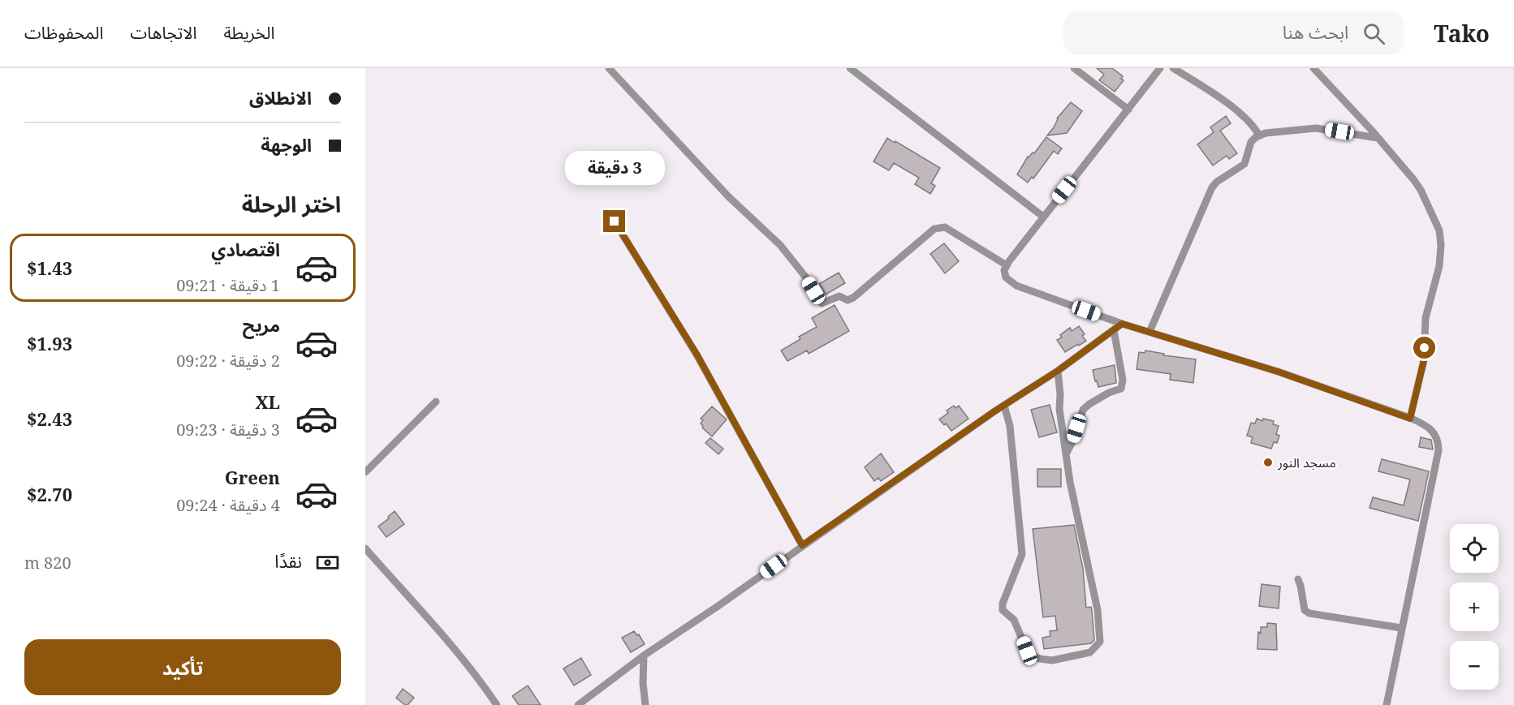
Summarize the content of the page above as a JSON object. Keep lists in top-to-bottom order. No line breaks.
{"places":["مسجد النور"],"page":{"header":"Tako","search":"ابحث هنا","nav":["الخريطة","الاتجاهات","المحفوظات"],"banner":["الانطلاق","الوجهة"],"bubble":"3 دقيقة","heading":"اختر الرحلة","list":[{"name":"اقتصادي","note":"1 دقيقة · 09:21","value":"$1.43"},{"name":"مريح","note":"2 دقيقة · 09:22","value":"$1.93"},{"name":"XL","note":"3 دقيقة · 09:23","value":"$2.43"},{"name":"Green","note":"4 دقيقة · 09:24","value":"$2.70"}],"map_buttons":["+","−"],"pay":["نقدًا","820 m"],"buttons":"تأكيد"}}
